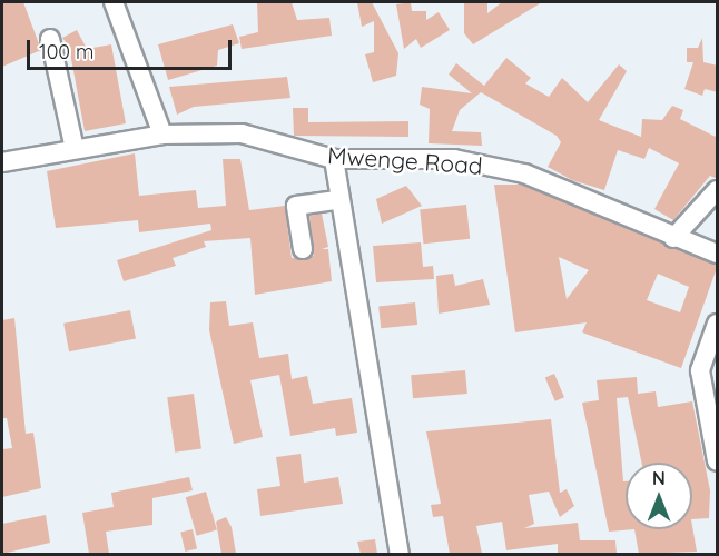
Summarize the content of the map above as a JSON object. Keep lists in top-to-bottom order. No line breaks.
{"streets":{"street":["Mwenge Road"]},"scale_bar":"100 m","north":"top"}
